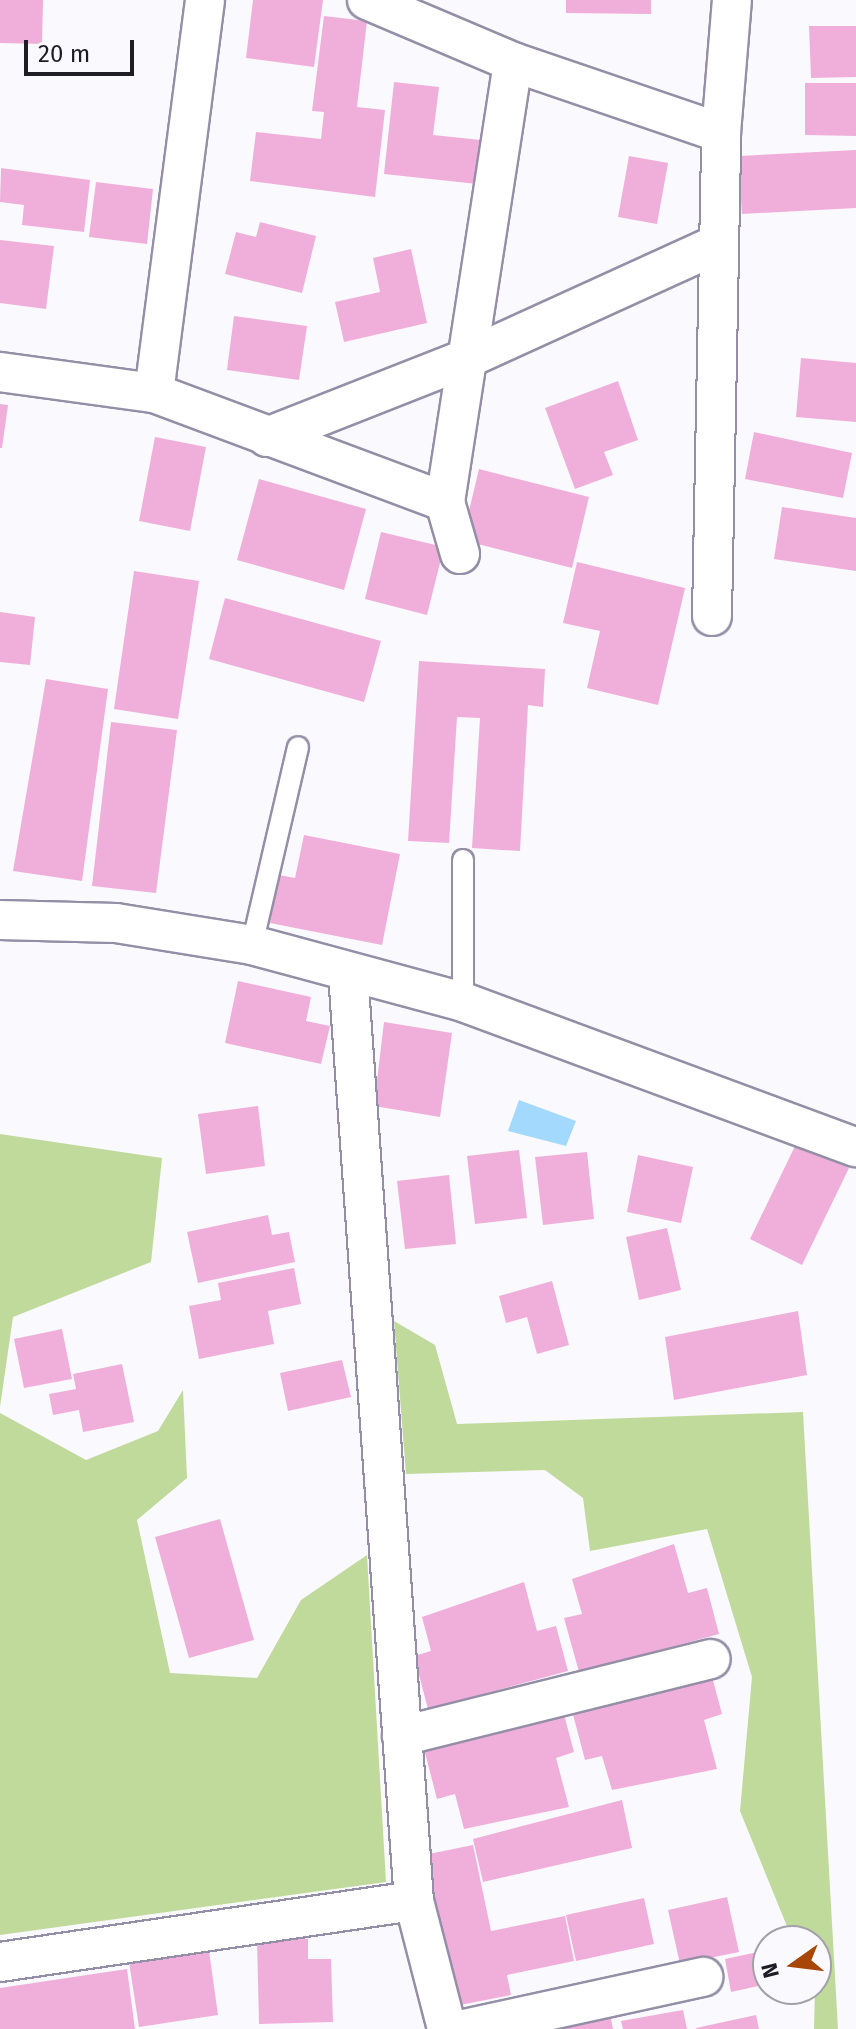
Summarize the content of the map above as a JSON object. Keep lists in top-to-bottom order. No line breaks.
{"scale_bar":"20 m","north":"left"}
